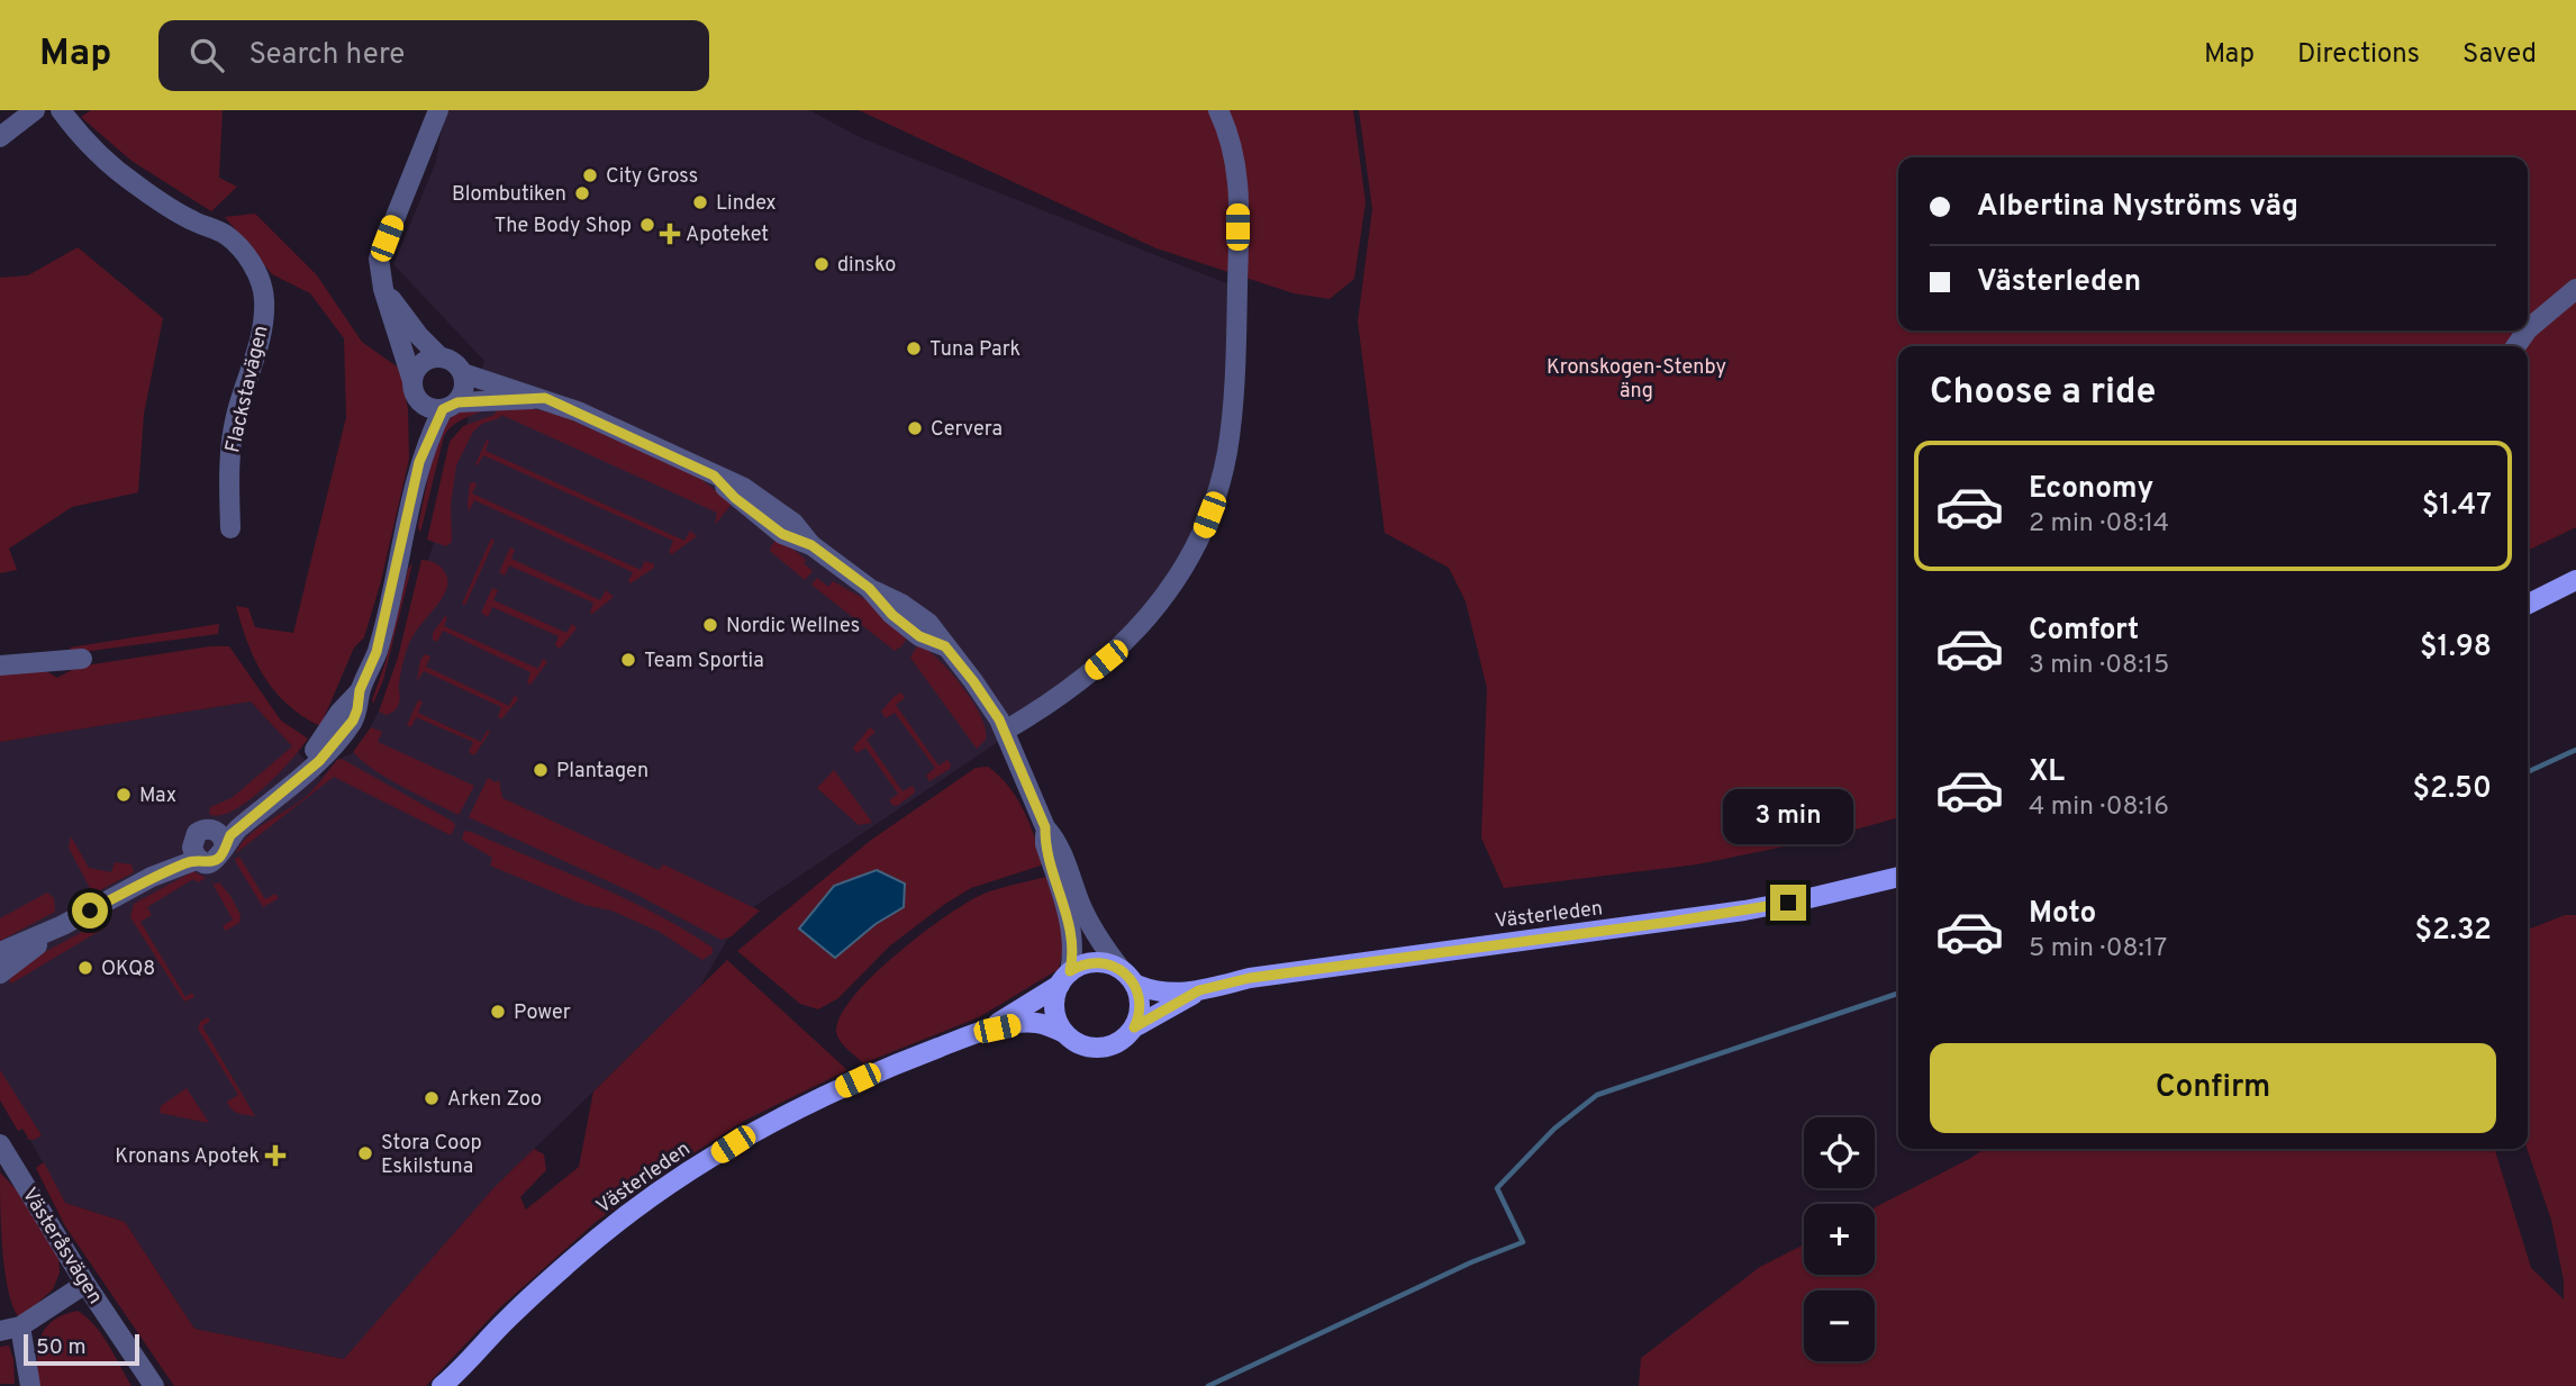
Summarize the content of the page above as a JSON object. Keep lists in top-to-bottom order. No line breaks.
{"streets":{"main road":["Västerleden"],"street":["Flackstavägen","Västeråsvägen"]},"parks":["Kronskogen-Stenby äng"],"places":{"other":["City Gross","Blombutiken","Lindex","The Body Shop","dinsko","Tuna Park","Cervera","Nordic Wellnes","Team Sportia","Plantagen","Max","OKQ8","Power","Arken Zoo","Stora Coop Eskilstuna"],"health":["Apoteket","Kronans Apotek"]},"scale_bar":"50 m","page":{"header":"Map","search":"Search here","nav":["Map","Directions","Saved"],"banner":["Albertina Nyströms väg","Västerleden"],"heading":"Choose a ride","list":[{"name":"Economy","note":"2 min · 08:14","value":"$1.47"},{"name":"Comfort","note":"3 min · 08:15","value":"$1.98"},{"name":"XL","note":"4 min · 08:16","value":"$2.50"},{"name":"Moto","note":"5 min · 08:17","value":"$2.32"}],"bubble":"3 min","buttons":"Confirm","map_buttons":["+","−"],"scale":"50 m"}}
